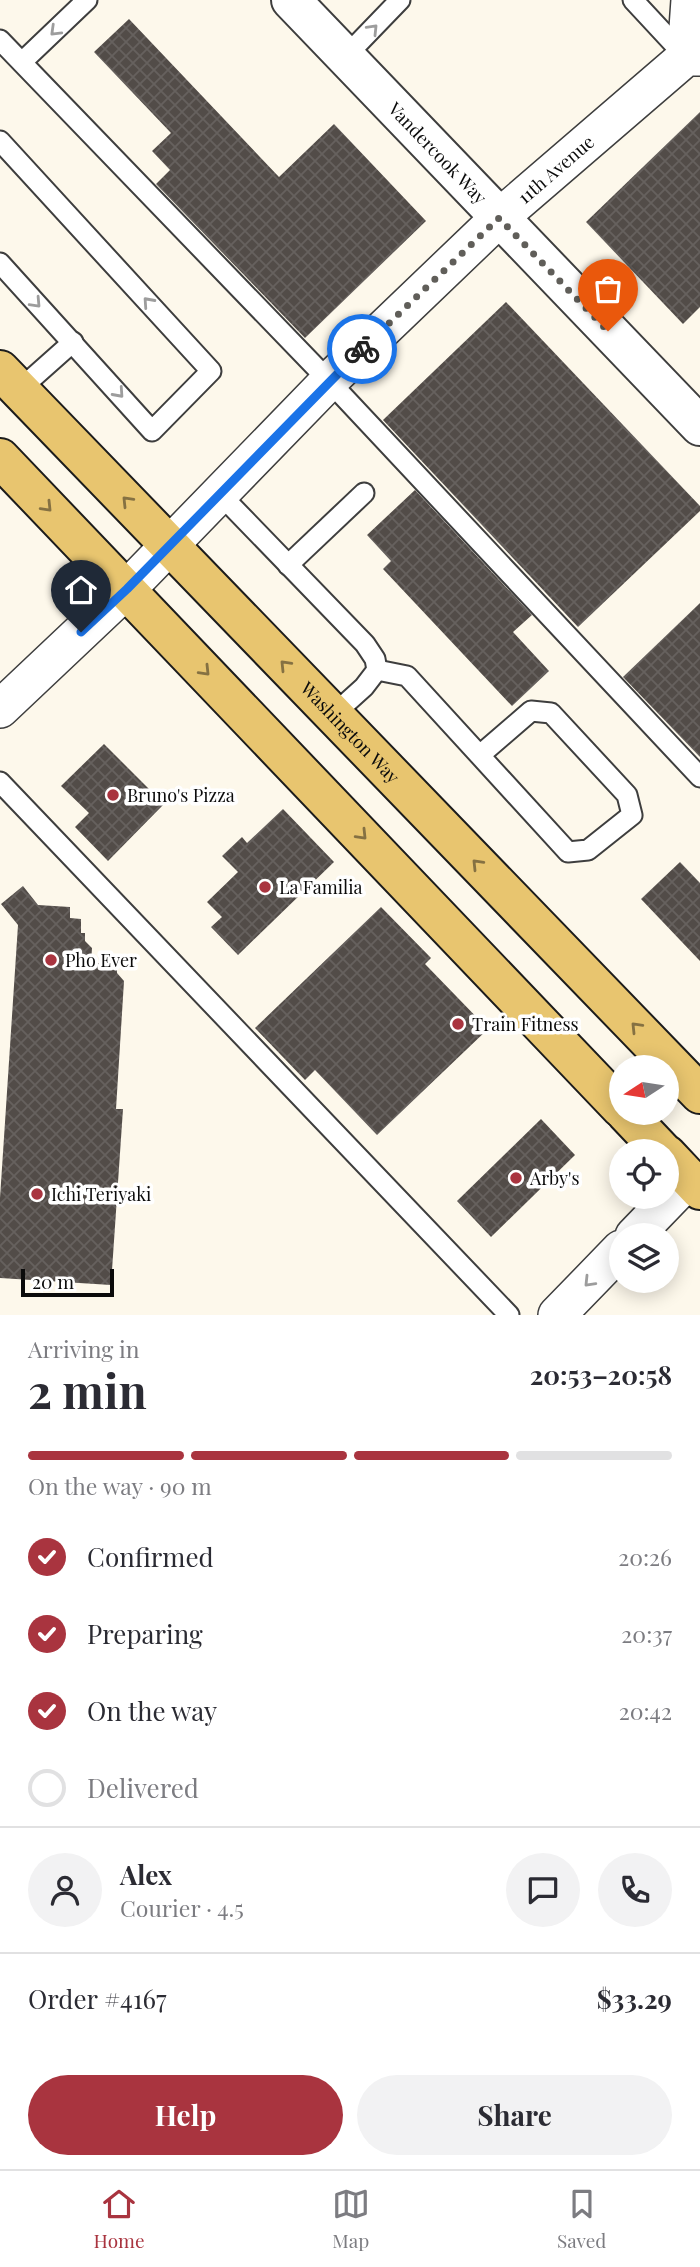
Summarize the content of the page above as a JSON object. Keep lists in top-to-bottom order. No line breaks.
{"streets":{"main road":["Washington Way"],"street":["Vandercook Way","11th Avenue"]},"crossings":[["Vandercook Way","11th Avenue"],["11th Avenue","Washington Way"]],"places":["Bruno's Pizza","La Familia","Pho Ever","Train Fitness","Arby's","Ichi Teriyaki"],"scale_bar":"20 m","north":"left","page":{"scale":"20 m","heading":["2 min","Arriving in","20:53–20:58"],"panel":["Alex","Courier · 4.5","Order #4167","$33.29"],"bar":"On the way · 90 m","list":[["Confirmed","20:26"],["Preparing","20:37"],["On the way","20:42"],"Delivered"],"buttons":["Help","Share"],"tabs":["Home","Map","Saved"]}}
